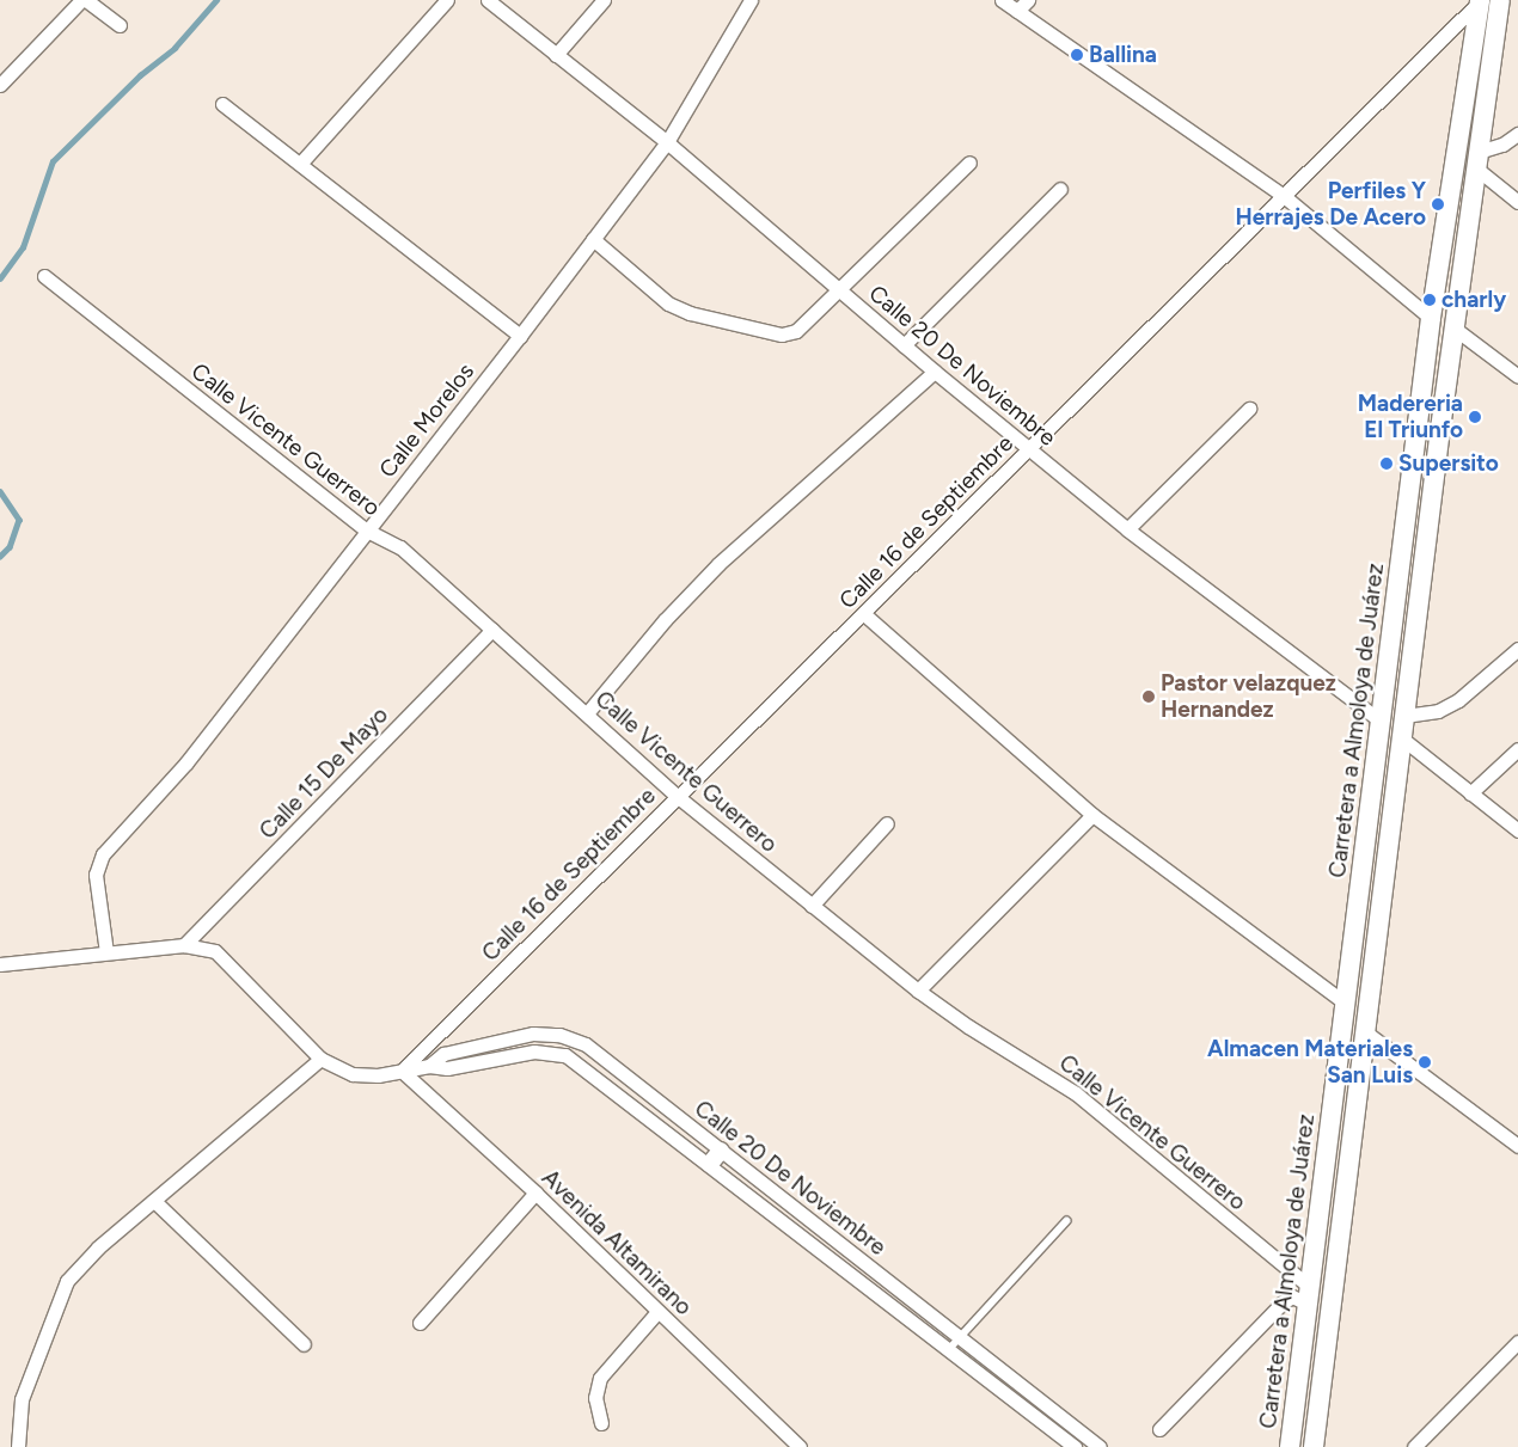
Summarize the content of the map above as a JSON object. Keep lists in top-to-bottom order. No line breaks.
{"streets":{"main road":["Carretera a Almoloya de Juárez"],"street":["Calle 20 De Noviembre","Calle Morelos","Calle Vicente Guerrero","Calle 16 de Septiembre","Calle 15 De Mayo","Avenida Altamirano"]},"crossings":[["Calle 20 De Noviembre","Calle Morelos"],["Calle 20 De Noviembre","Calle 16 de Septiembre"],["Calle 20 De Noviembre","Carretera a Almoloya de Juárez"],["Calle 20 De Noviembre","Calle 15 De Mayo"],["Calle 20 De Noviembre","Avenida Altamirano"],["Calle Morelos","Calle Vicente Guerrero"],["Calle Vicente Guerrero","Calle 16 de Septiembre"],["Calle Vicente Guerrero","Carretera a Almoloya de Juárez"],["Calle Vicente Guerrero","Calle 15 De Mayo"],["Calle 16 de Septiembre","Carretera a Almoloya de Juárez"],["Calle 16 de Septiembre","Avenida Altamirano"]],"places":["Ballina","Perfiles Y Herrajes De Acero","charly","Madereria El Triunfo","Supersito","Pastor velazquez Hernandez","Almacen Materiales San Luis"]}
